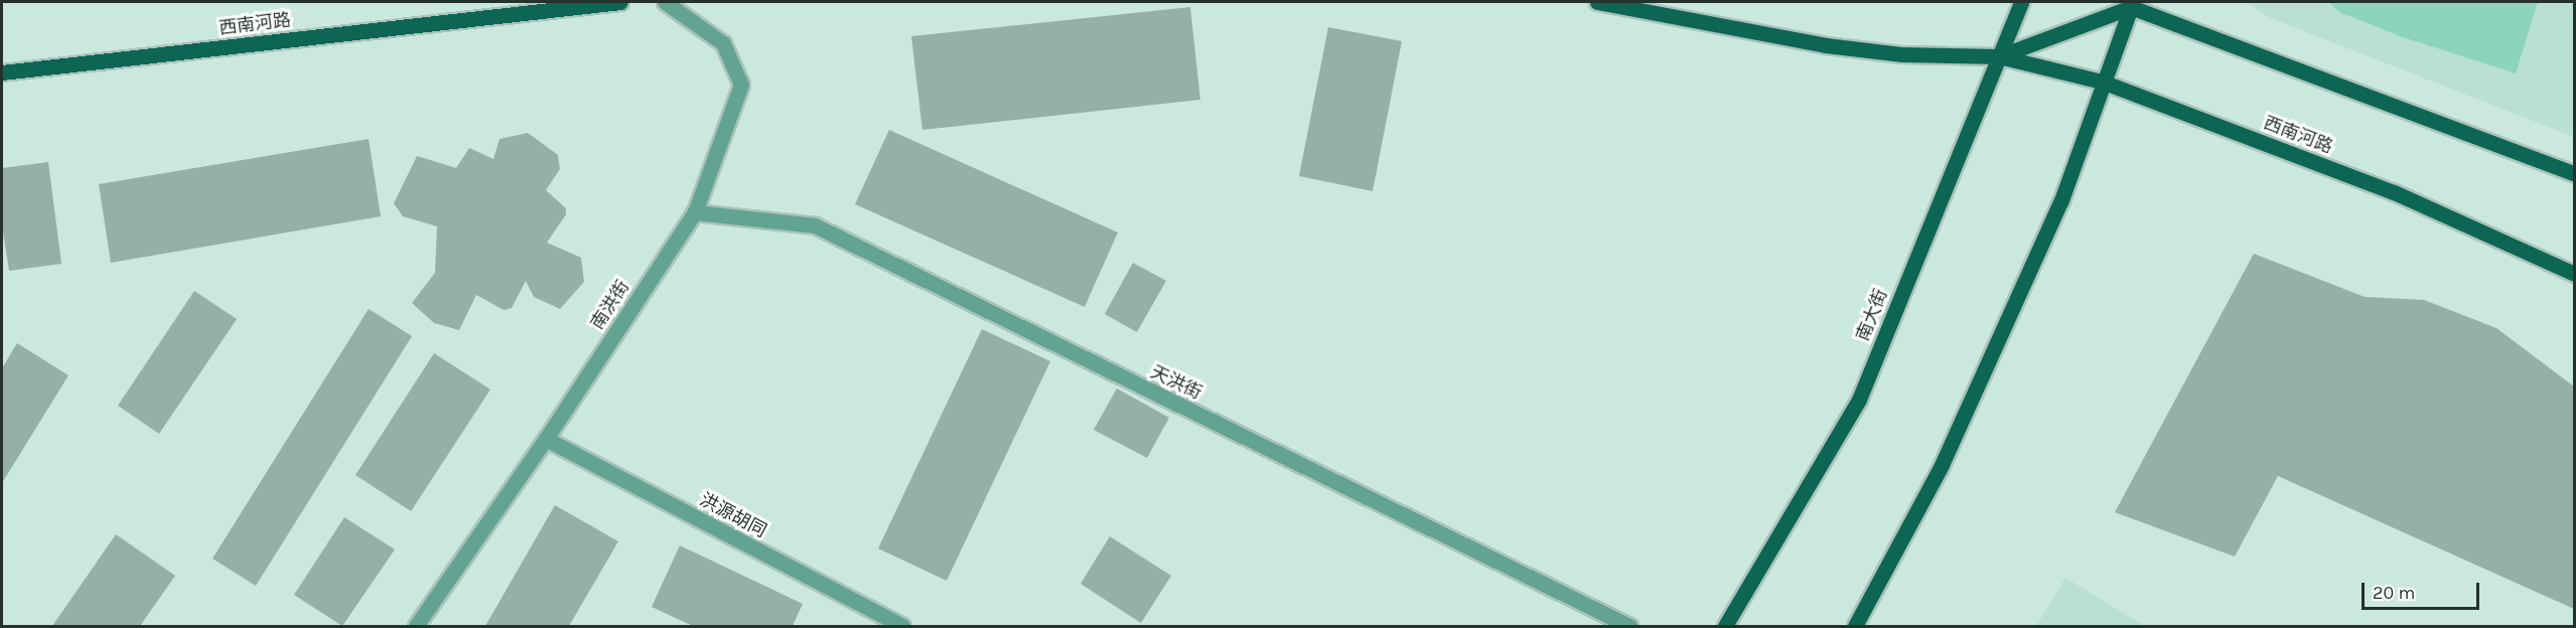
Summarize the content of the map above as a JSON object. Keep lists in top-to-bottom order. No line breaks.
{"streets":{"main road":["西南河路","南大街"],"street":["南洪街","天洪街","洪源胡同"]},"crossings":[["西南河路","南大街"],["南洪街","天洪街"],["南洪街","洪源胡同"]],"scale_bar":"20 m"}
